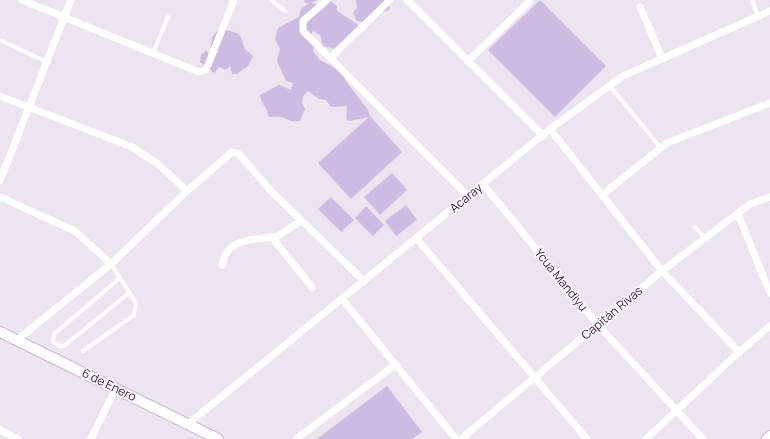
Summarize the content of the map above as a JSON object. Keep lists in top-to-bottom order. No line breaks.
{"streets":{"main road":["6 de Enero"],"street":["Acaray","Ycua Mandiyu","Capitán Rivas"]},"crossings":[["Acaray","Ycua Mandiyu"],["Acaray","6 de Enero"],["Ycua Mandiyu","Capitán Rivas"]]}
